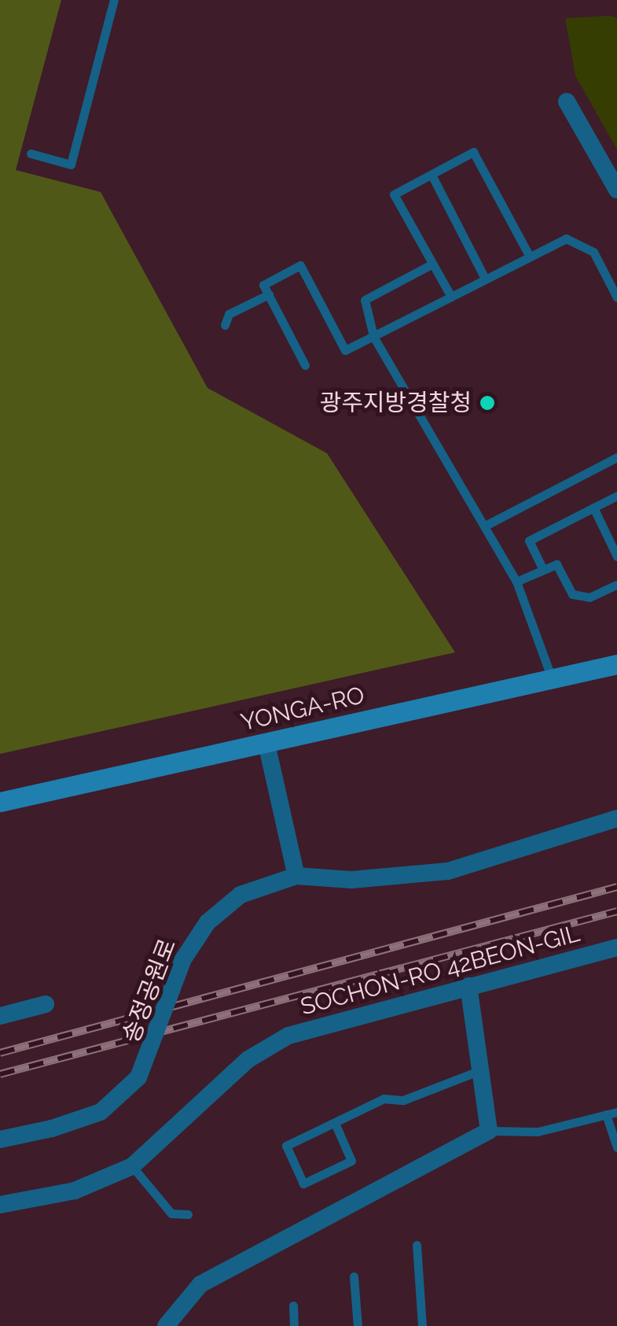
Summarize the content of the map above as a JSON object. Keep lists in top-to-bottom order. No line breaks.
{"streets":{"street":["YONGA-RO","SOCHON-RO 42BEON-GIL","송정공원로"]},"places":["광주지방경찰청"]}
